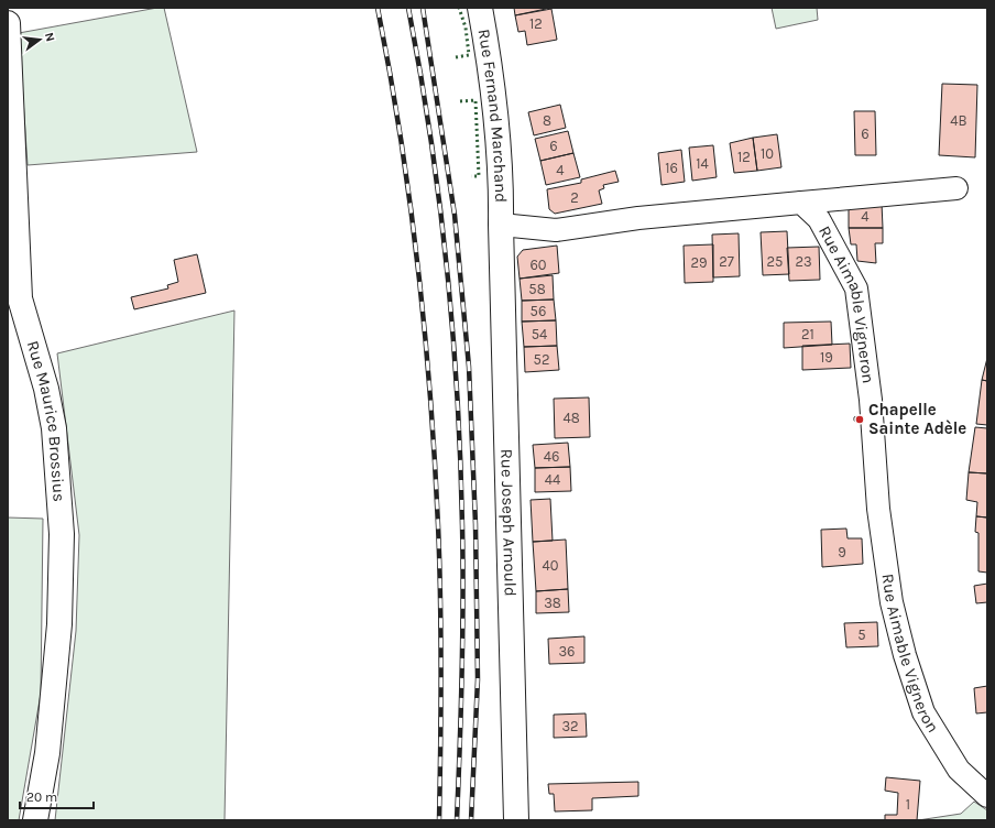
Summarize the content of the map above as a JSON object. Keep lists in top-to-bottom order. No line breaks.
{"streets":{"street":["Rue Fernand Marchand","Rue Aimable Vigneron","Rue Maurice Brossius","Rue Joseph Arnould"]},"crossings":[["Rue Fernand Marchand","Rue Joseph Arnould"]],"places":["Chapelle Sainte Adèle"],"house_numbers":["12","8","4B","6","6","10","12","14","16","4","2","4","27","25","23","29","60","58","56","54","21","19","52","48","46","44","9","40","38","5","36","32","1"],"scale_bar":"20 m","north":"right"}
